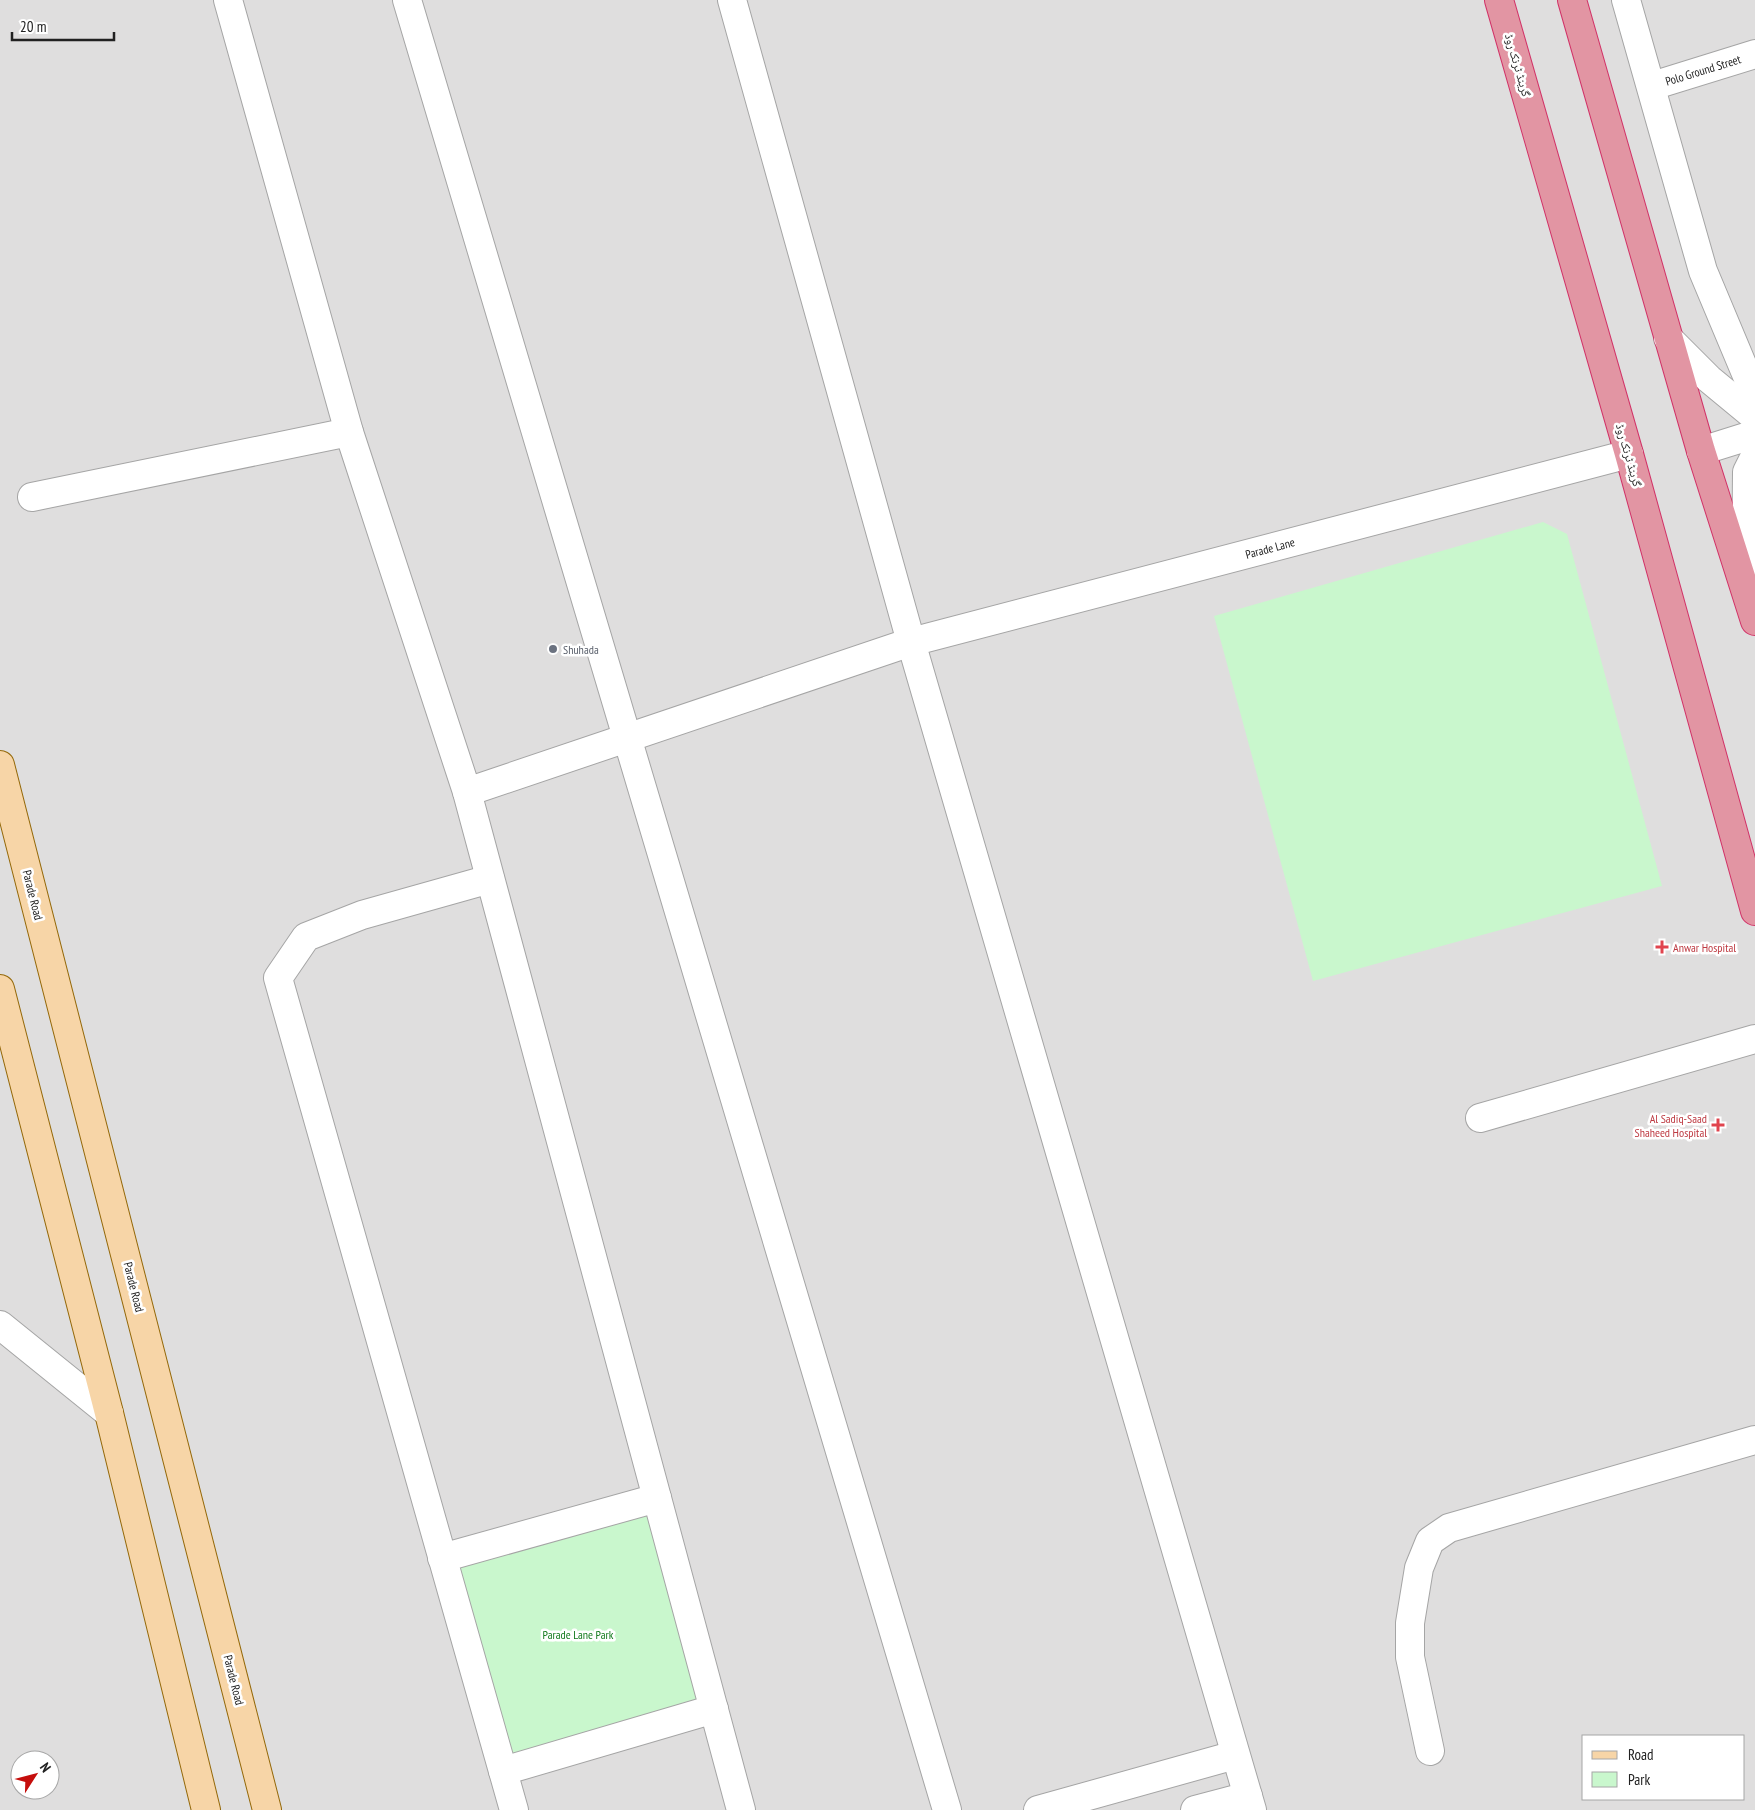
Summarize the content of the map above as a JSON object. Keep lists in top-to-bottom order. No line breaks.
{"streets":{"highway":["گرینڈ ٹرنک روڈ"],"main road":["Parade Road"],"street":["Polo Ground Street","Parade Lane"]},"crossings":[["گرینڈ ٹرنک روڈ","Parade Lane"]],"parks":["Parade Lane Park"],"places":{"other":["Shuhada"],"health":["Anwar Hospital","Al Sadiq-Saad Shaheed Hospital"]},"legend":["Road","Park"],"scale_bar":"20 m","north":"top right"}
